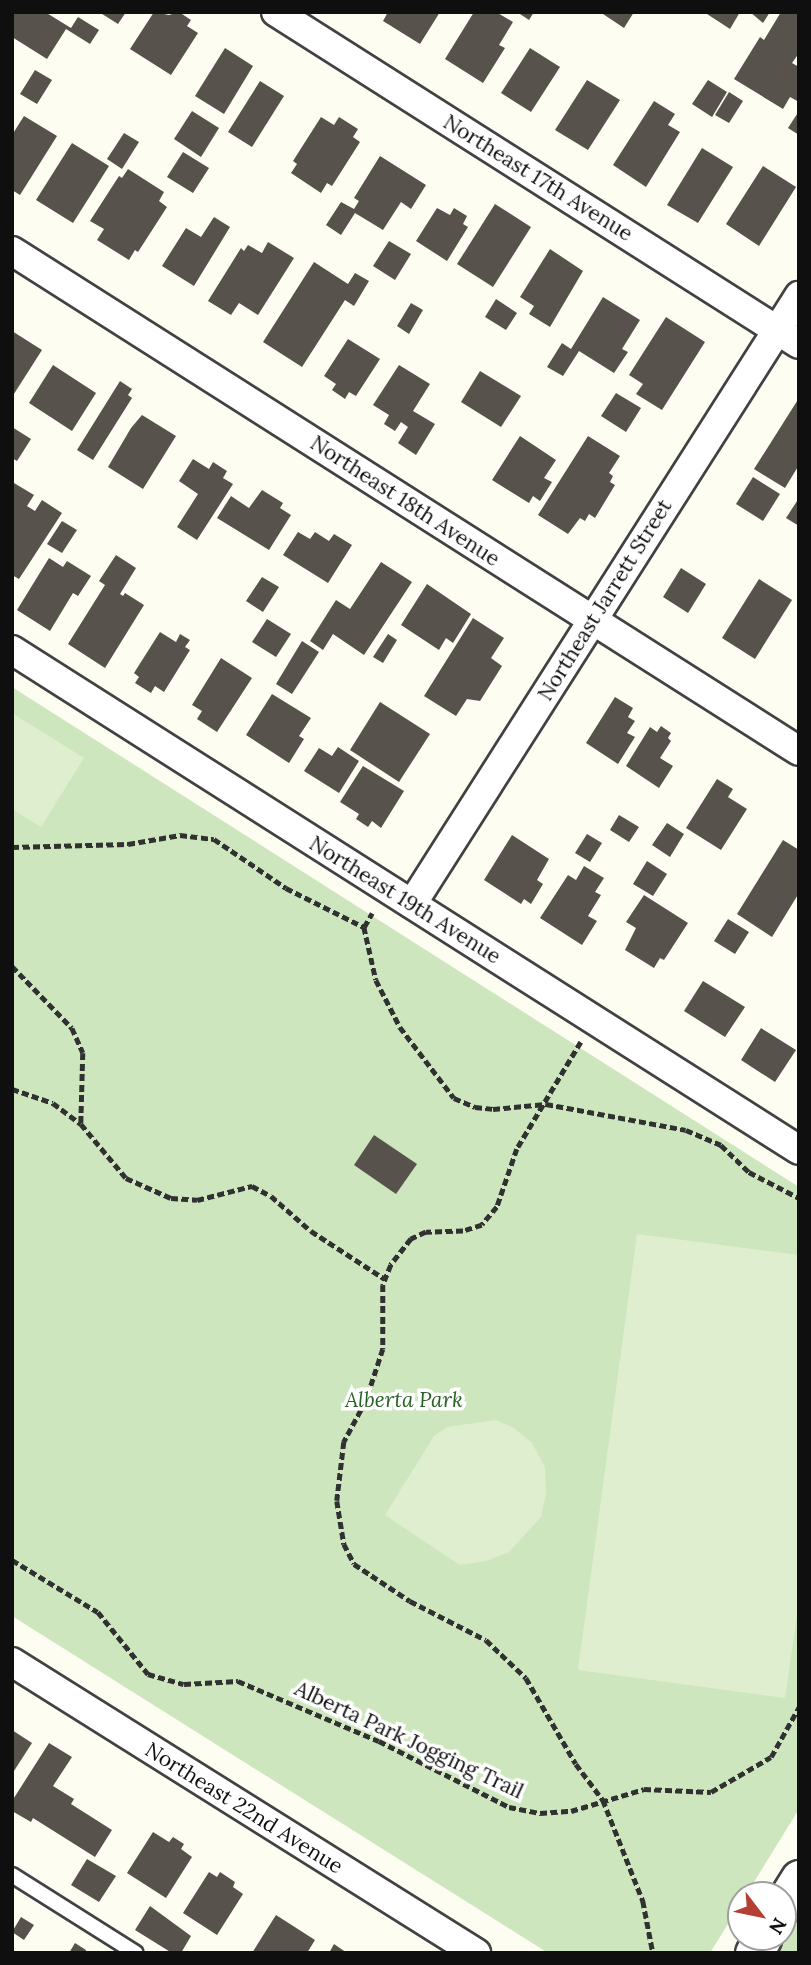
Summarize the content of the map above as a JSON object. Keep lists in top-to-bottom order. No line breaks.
{"streets":{"street":["Northeast 17th Avenue","Northeast 18th Avenue","Northeast Jarrett Street","Northeast 19th Avenue","Northeast 22nd Avenue"],"path":["Alberta Park Jogging Trail"]},"crossings":[["Northeast 17th Avenue","Northeast Jarrett Street"],["Northeast 18th Avenue","Northeast Jarrett Street"],["Northeast Jarrett Street","Northeast 19th Avenue"]],"parks":["Alberta Park"],"north":"bottom right"}
